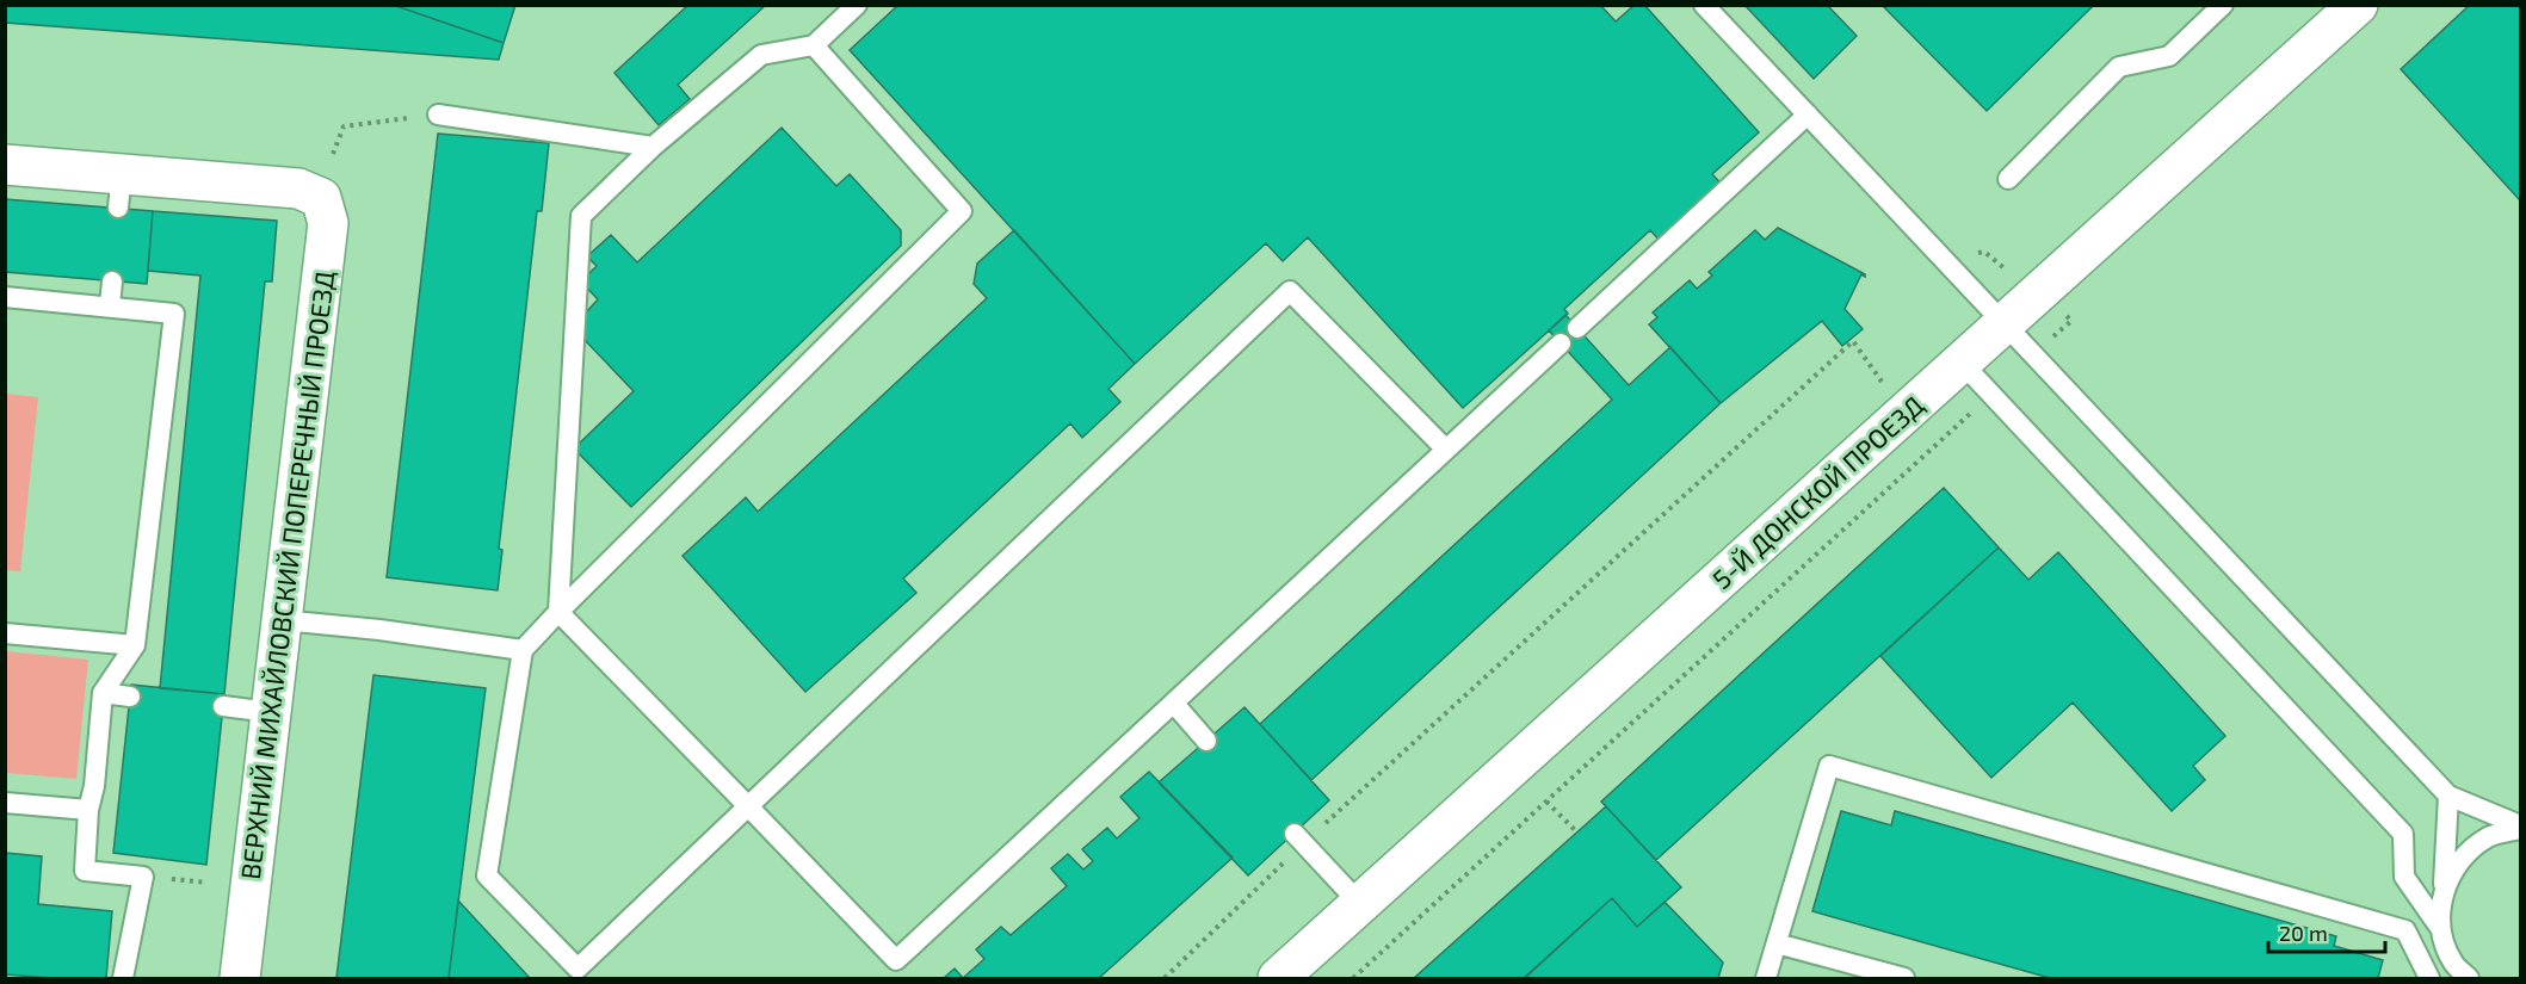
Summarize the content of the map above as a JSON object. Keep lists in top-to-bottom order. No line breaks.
{"streets":{"street":["5-Й ДОНСКОЙ ПРОЕЗД","ВЕРХНИЙ МИХАЙЛОВСКИЙ ПОПЕРЕЧНЫЙ ПРОЕЗД"]},"scale_bar":"20 m"}
